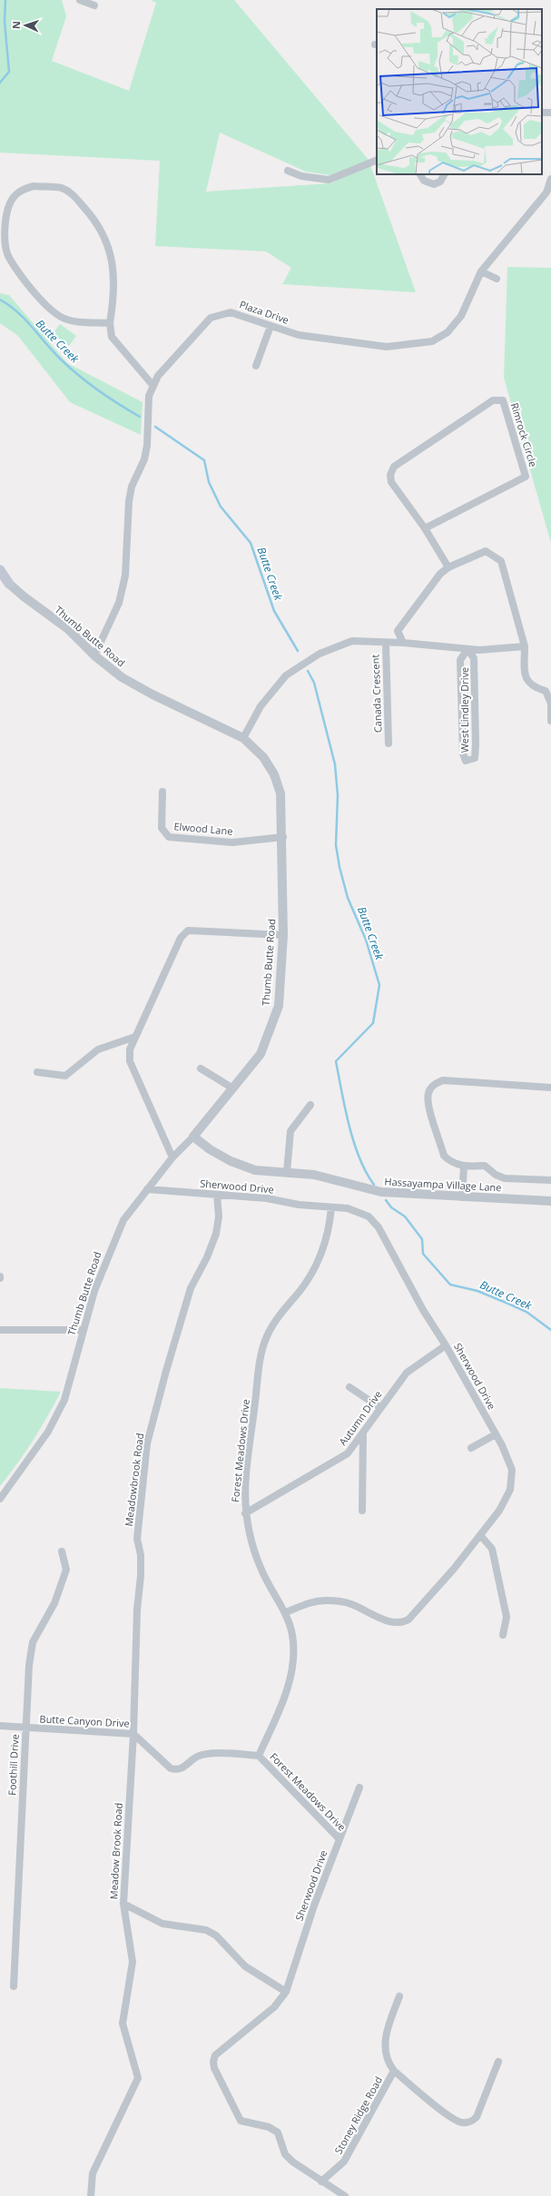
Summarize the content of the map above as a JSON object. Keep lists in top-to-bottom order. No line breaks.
{"streets":{"street":["Plaza Drive","Rimrock Circle","Thumb Butte Road","Canada Crescent","West Lindley Drive","Elwood Lane","Hassayampa Village Lane","Sherwood Drive","Autumn Drive","Forest Meadows Drive","Meadowbrook Road","Butte Canyon Drive","Foothill Drive","Meadow Brook Road","Stoney Ridge Road"]},"crossings":[["Plaza Drive","Thumb Butte Road"],["Thumb Butte Road","Elwood Lane"],["Thumb Butte Road","Hassayampa Village Lane"],["Thumb Butte Road","Sherwood Drive"],["Sherwood Drive","Autumn Drive"],["Sherwood Drive","Forest Meadows Drive"],["Sherwood Drive","Meadowbrook Road"],["Sherwood Drive","Stoney Ridge Road"],["Autumn Drive","Forest Meadows Drive"],["Forest Meadows Drive","Butte Canyon Drive"],["Meadowbrook Road","Butte Canyon Drive"],["Meadowbrook Road","Meadow Brook Road"],["Butte Canyon Drive","Foothill Drive"],["Butte Canyon Drive","Meadow Brook Road"]],"water":["Butte Creek"],"north":"left"}
